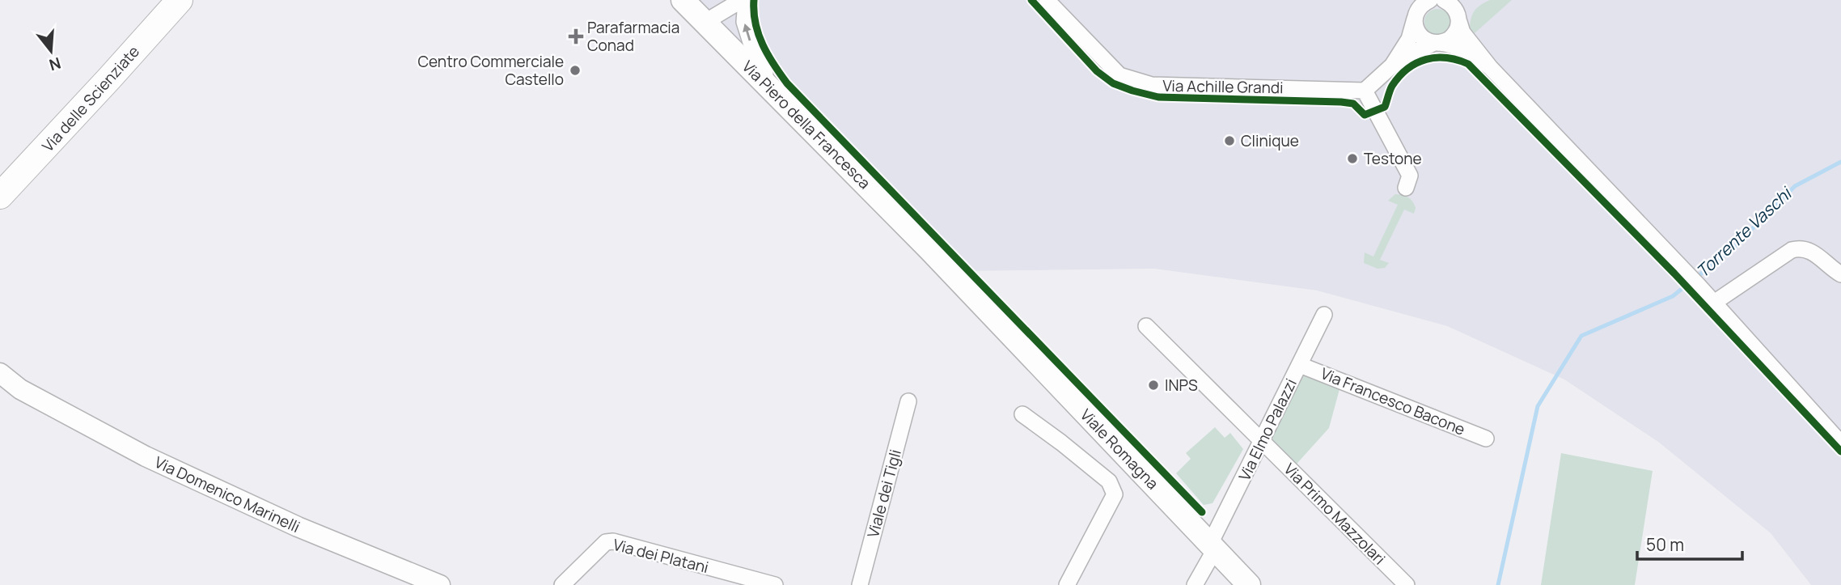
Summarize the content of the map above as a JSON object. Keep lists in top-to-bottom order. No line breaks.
{"streets":{"main road":["Via delle Scienziate","Via Piero della Francesca","Viale Romagna"],"street":["Via Achille Grandi","Via Francesco Bacone","Via Elmo Palazzi","Viale dei Tigli","Via Domenico Marinelli","Via Primo Mazzolari","Via dei Platani"]},"crossings":[["Via Piero della Francesca","Viale Romagna"],["Via Francesco Bacone","Via Elmo Palazzi"],["Via Elmo Palazzi","Viale Romagna"],["Via Elmo Palazzi","Via Primo Mazzolari"]],"water":["Torrente Vaschi"],"places":{"health":["Parafarmacia Conad"],"other":["Centro Commerciale Castello","Clinique","Testone","INPS"]},"scale_bar":"50 m","north":"bottom"}
